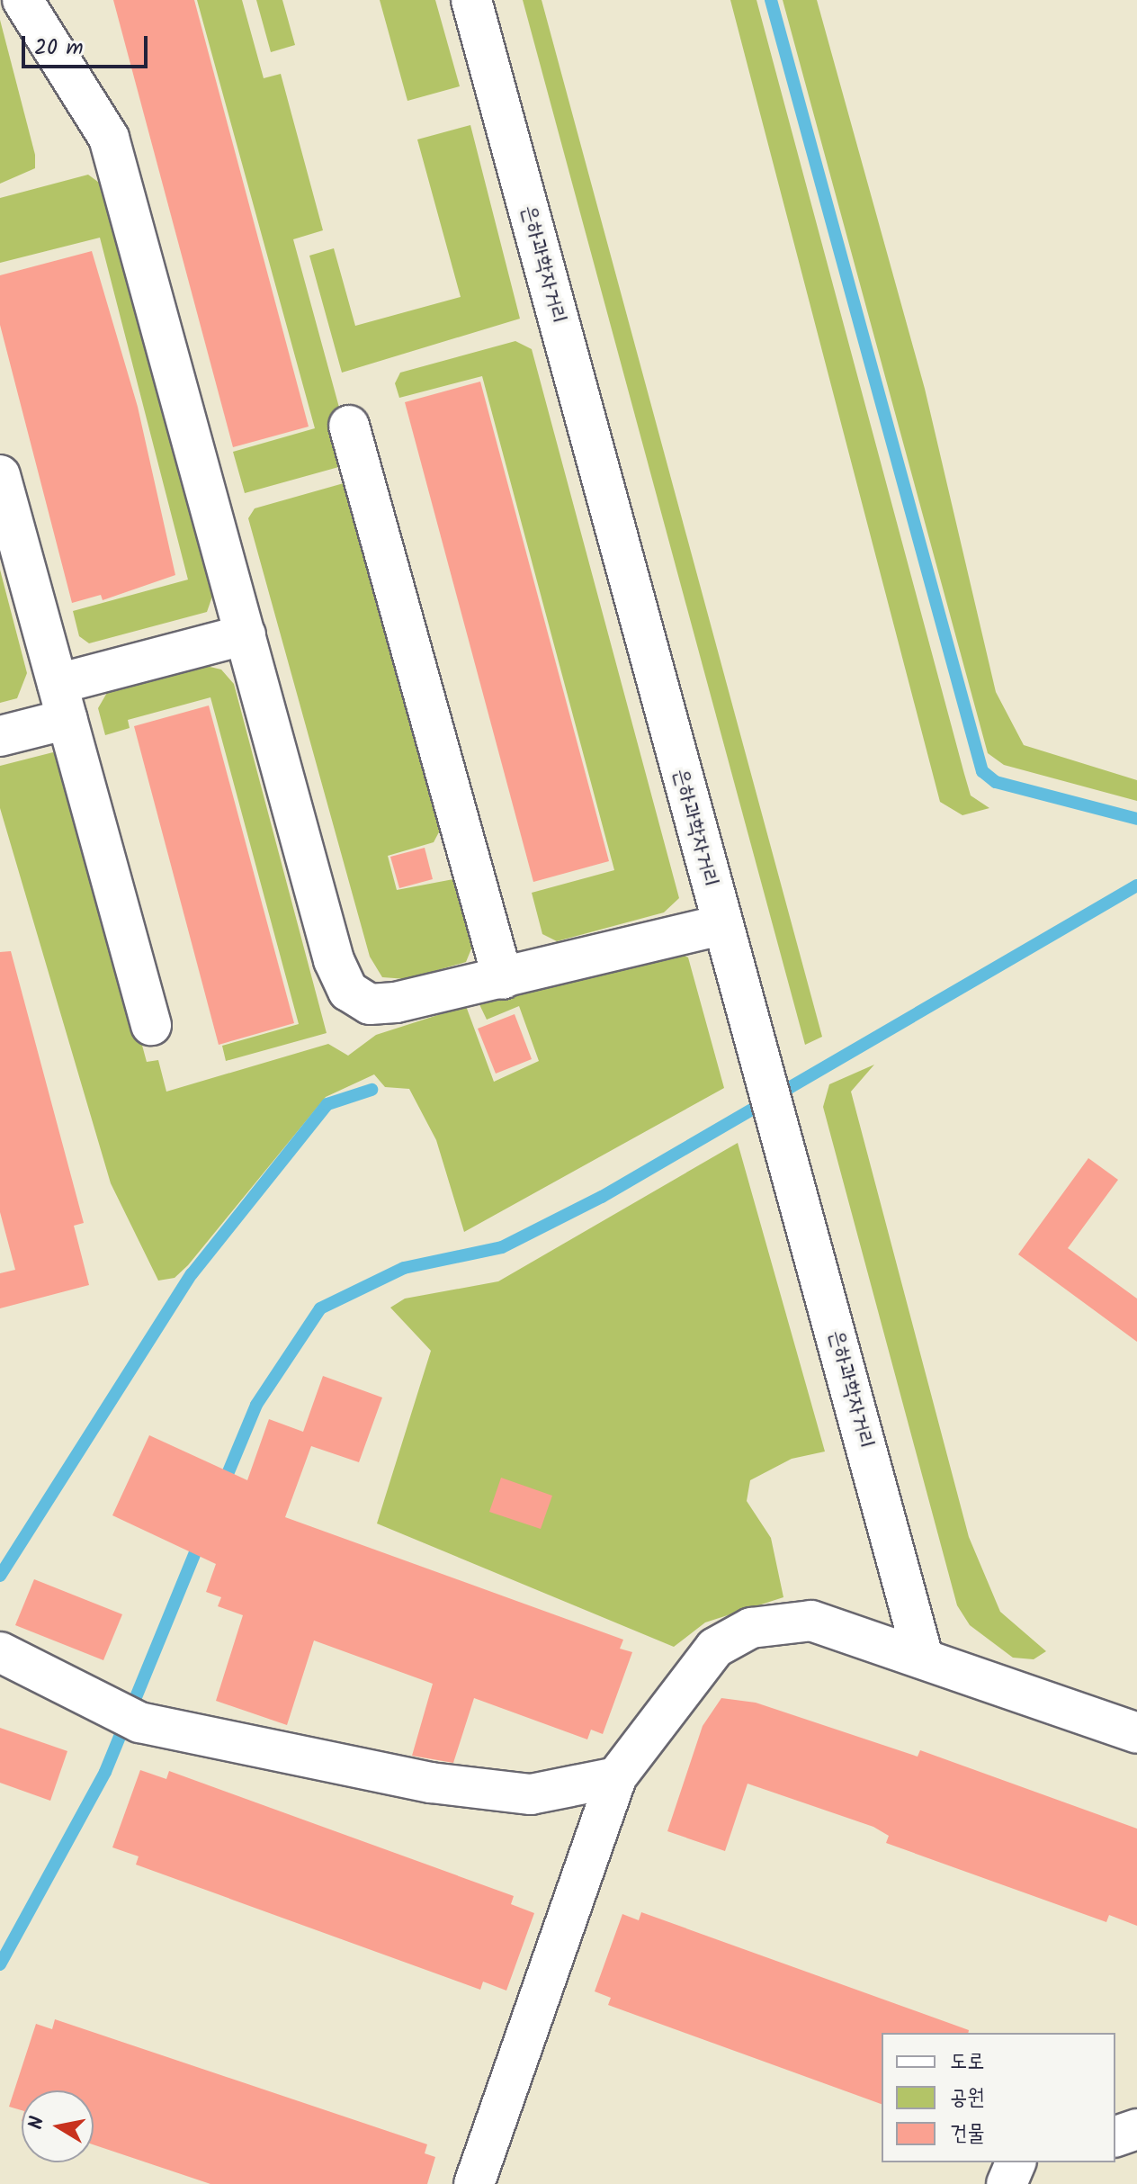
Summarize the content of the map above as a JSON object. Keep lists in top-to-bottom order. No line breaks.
{"streets":{"street":["은하과학자거리"]},"legend":["도로","공원","건물"],"scale_bar":"20 m","north":"left"}
